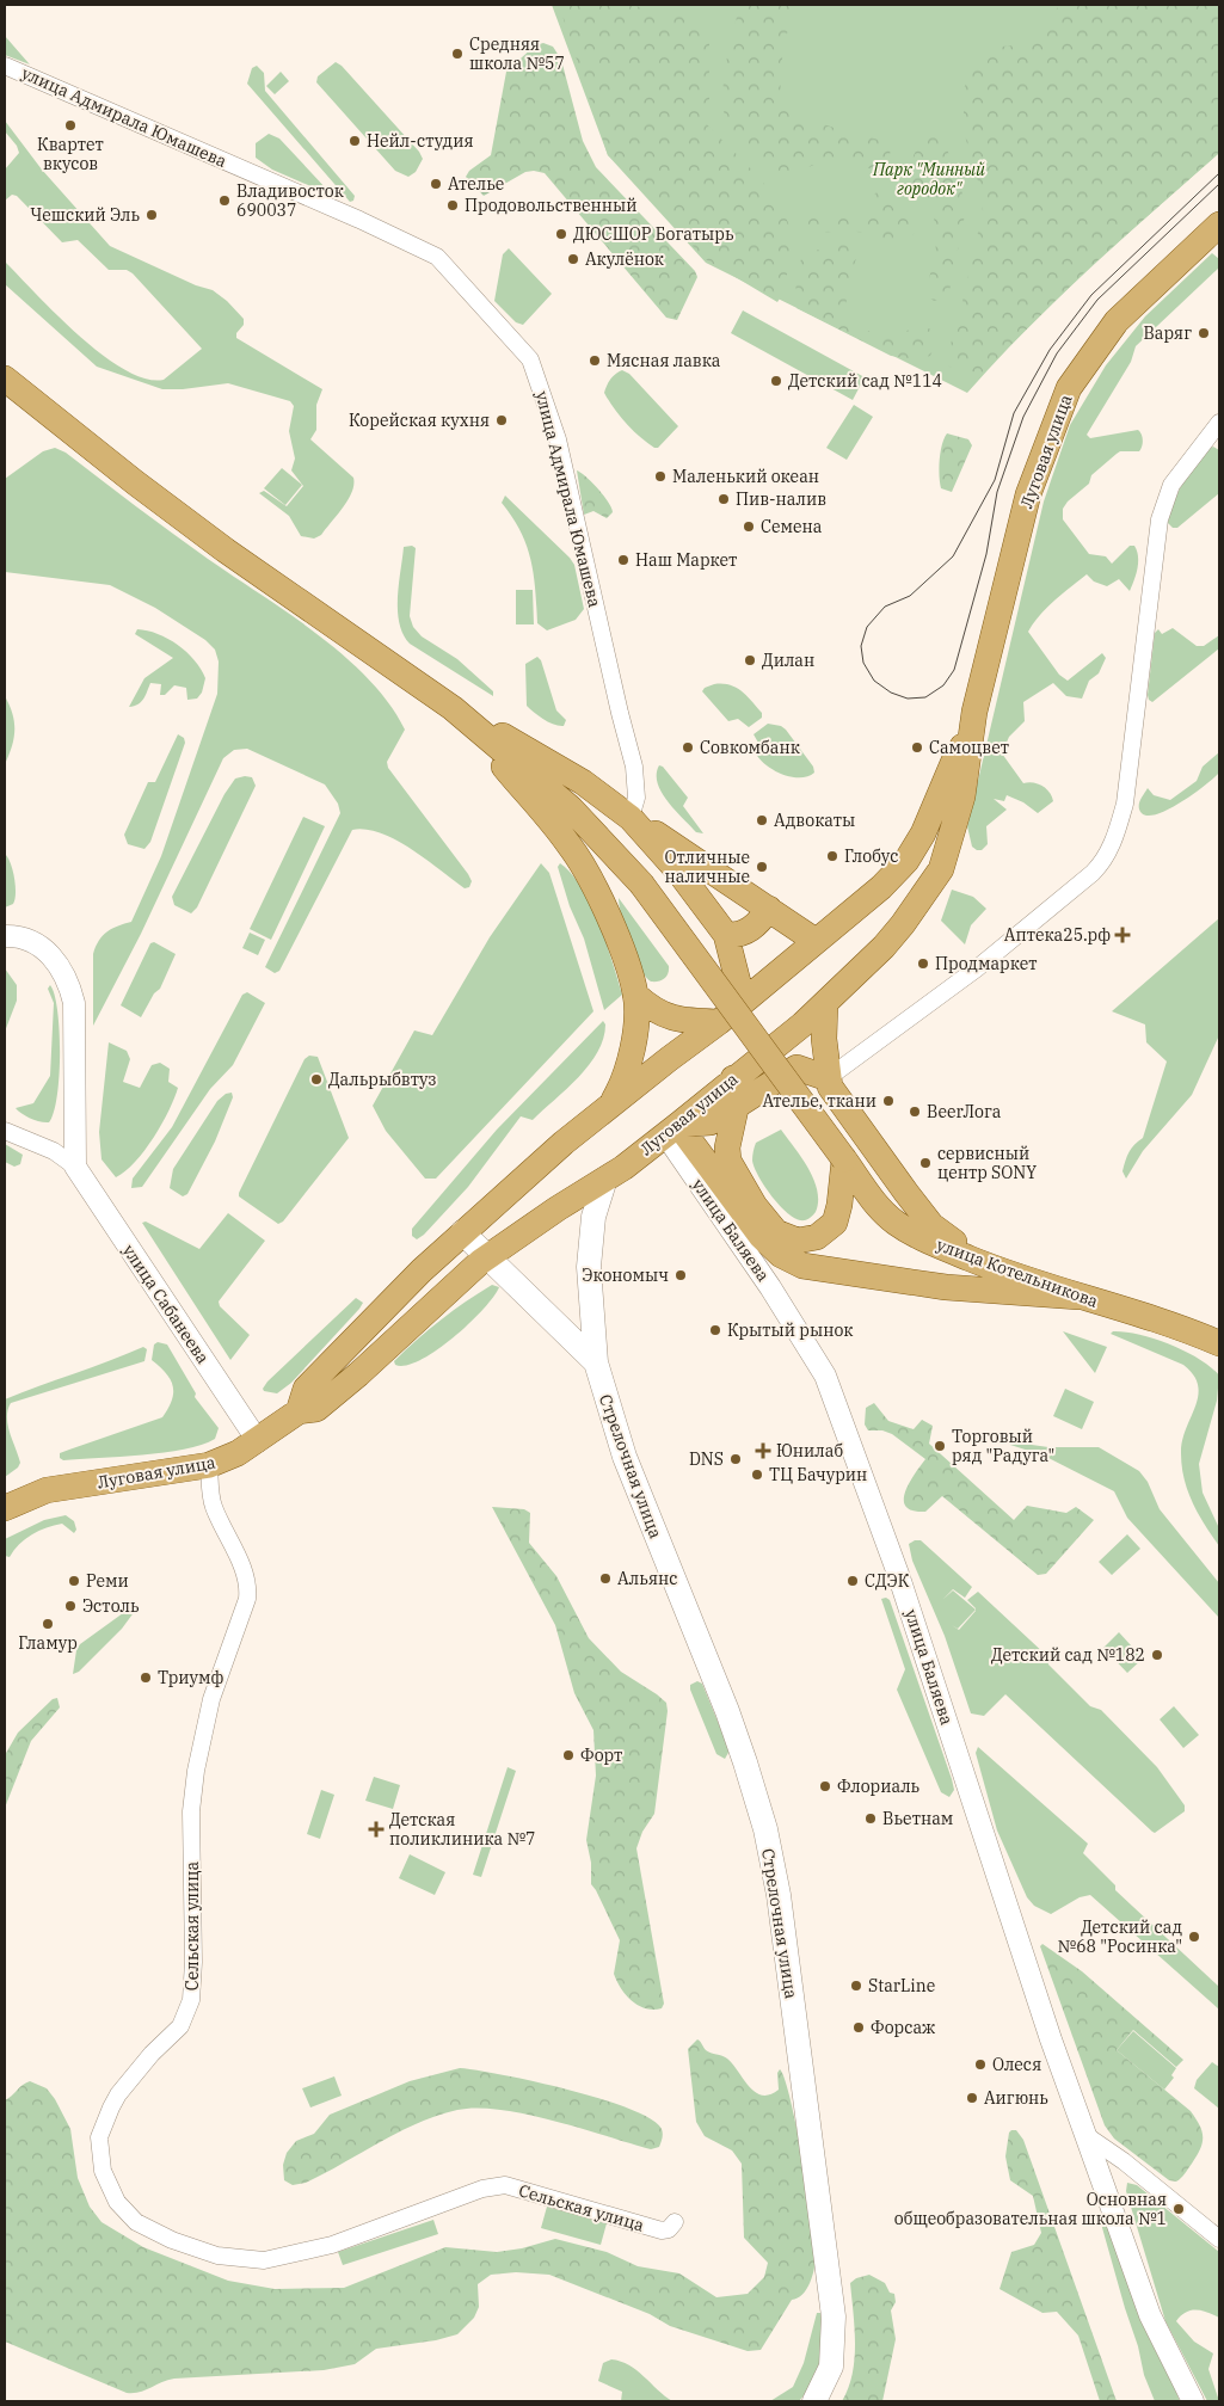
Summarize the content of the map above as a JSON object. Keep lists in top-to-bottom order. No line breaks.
{"streets":{"main road":["Луговая улица","улица Котельникова","Стрелочная улица"],"street":["улица Адмирала Юмашева","улица Баляева","улица Сабанеева","Сельская улица"]},"crossings":[["Луговая улица","улица Баляева"],["Луговая улица","улица Сабанеева"],["Луговая улица","Стрелочная улица"],["Луговая улица","Сельская улица"]],"parks":["Парк \"Минный городок\""],"places":{"other":["Средняя школа №57","Квартет вкусов","Нейл-студия","Ателье","Владивосток 690037","Продовольственный","Чешский Эль","ДЮСШОР Богатырь","Акулёнок","Варяг","Мясная лавка","Детский сад №114","Корейская кухня","Маленький океан","Пив-налив","Семена","Наш Маркет","Дилан","Совкомбанк","Самоцвет","Адвокаты","Глобус","Отличные наличные","Продмаркет","Дальрыбвтуз","Ателье, ткани","BeerЛога","сервисный центр SONY","Экономыч","Крытый рынок","Торговый ряд \"Радуга\"","DNS","ТЦ Бачурин","Альянс","Реми","СДЭК","Эстоль","Гламур","Детский сад №182","Триумф","Форт","Флориаль","Вьетнам","Детский сад №68 \"Росинка\"","StarLine","Форсаж","Олеся","Аигюнь","Основная общеобразовательная школа №1"],"health":["Аптека25.рф","Юнилаб","Детская поликлиника №7"]}}
